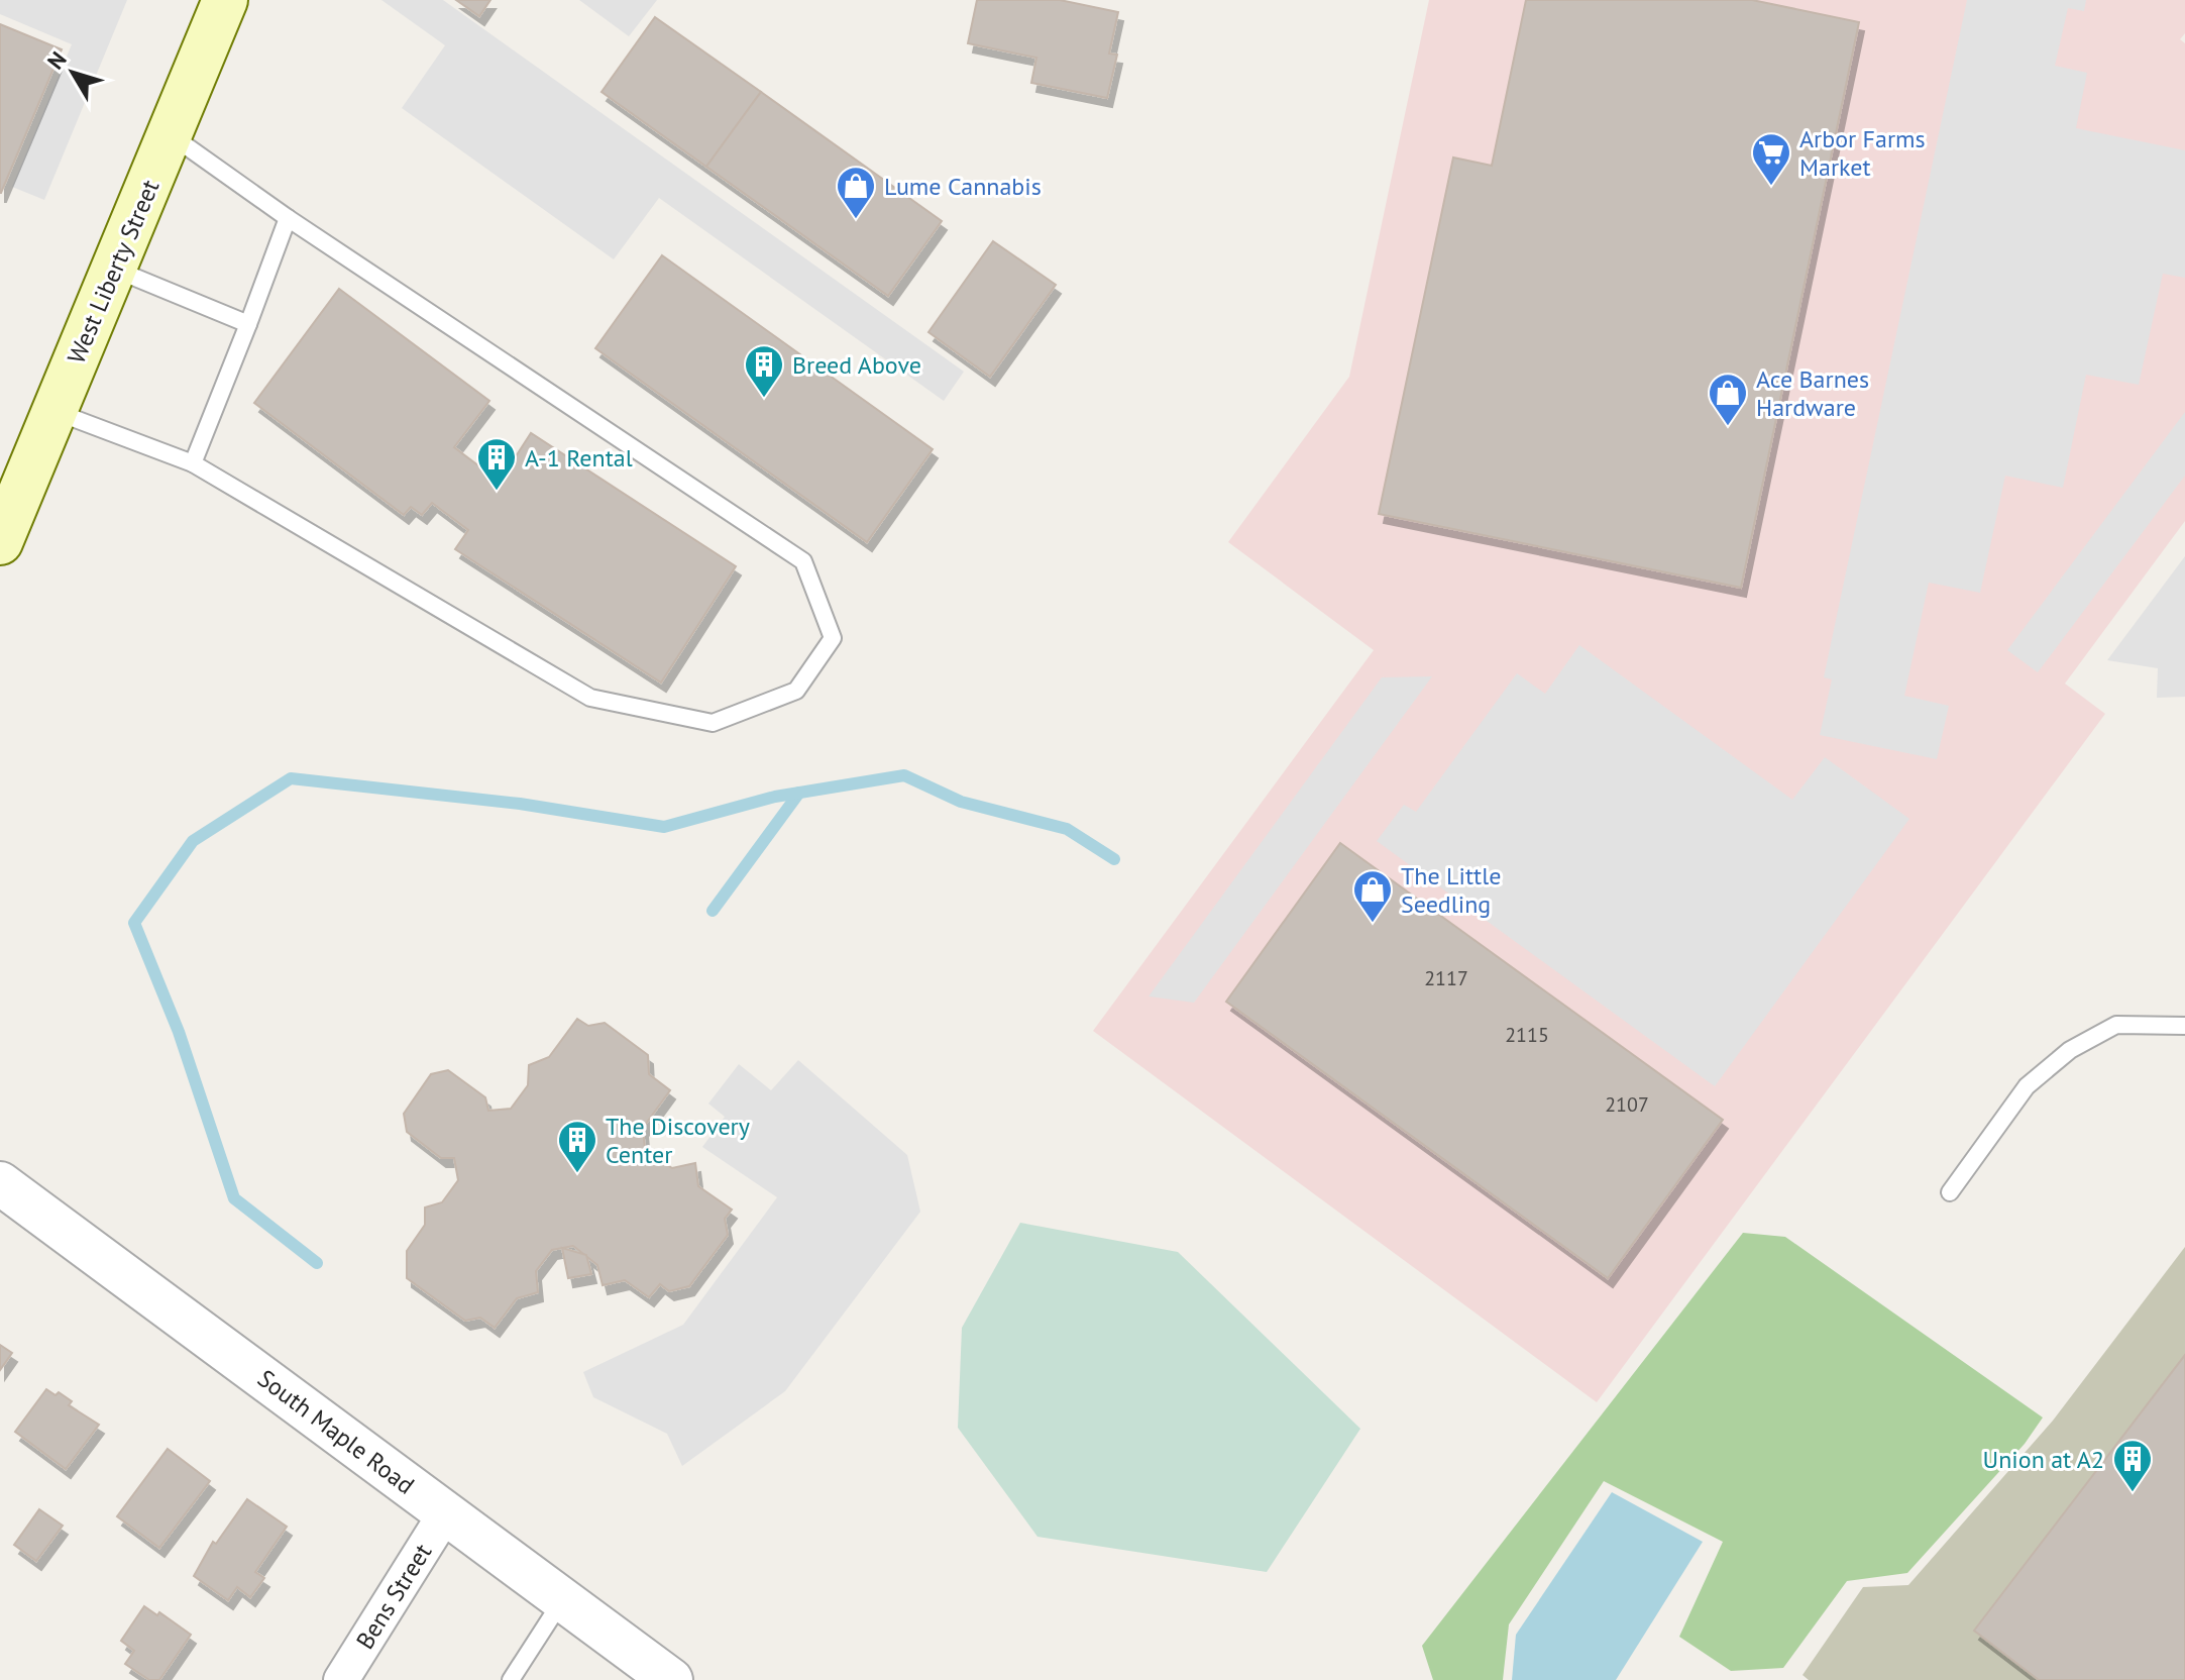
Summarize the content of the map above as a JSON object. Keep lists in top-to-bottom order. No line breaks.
{"streets":{"main road":["West Liberty Street"],"street":["South Maple Road","Bens Street"]},"crossings":[["South Maple Road","Bens Street"]],"places":{"supermarket":["Arbor Farms Market"],"shop":["Lume Cannabis","Ace Barnes Hardware","The Little Seedling"],"building":["Breed Above","A-1 Rental","The Discovery Center","Union at A2"]},"house_numbers":["2117","2115","2107"],"north":"top left"}
